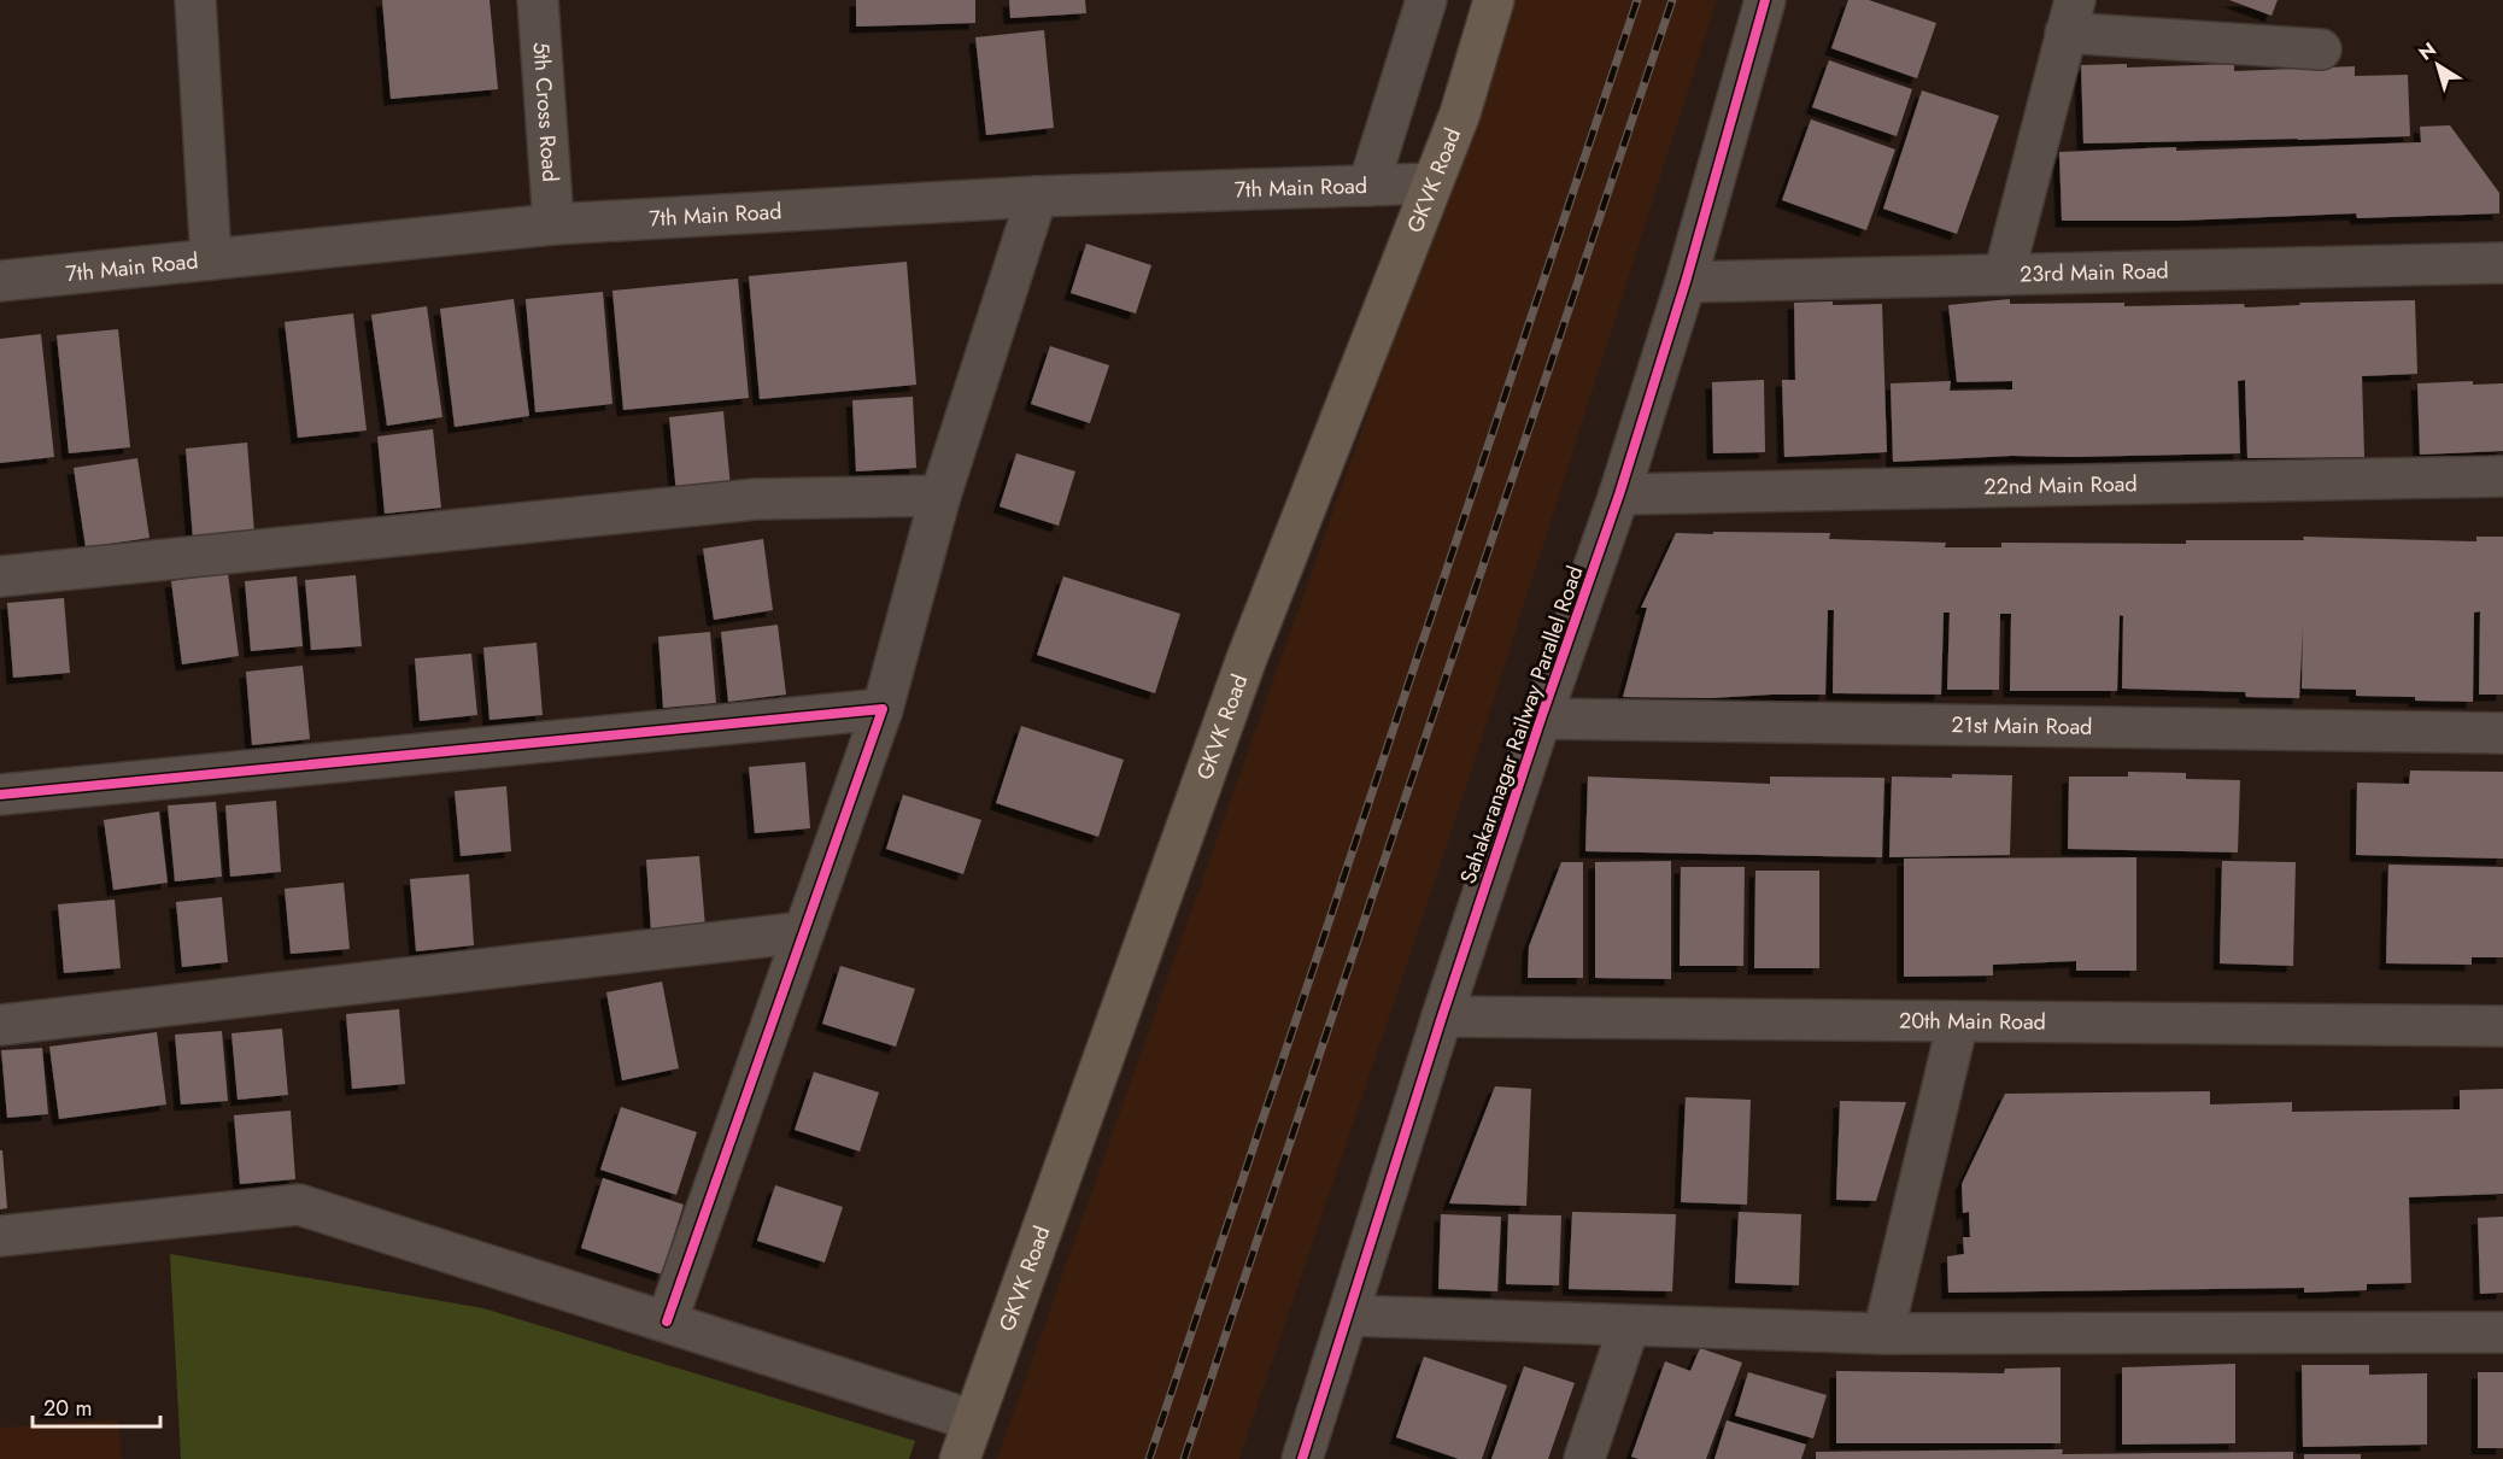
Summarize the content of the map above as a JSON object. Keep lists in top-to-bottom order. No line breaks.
{"streets":{"main road":["GKVK Road"],"street":["5th Cross Road","7th Main Road","23rd Main Road","22nd Main Road","Sahakaranagar Railway Parallel Road","21st Main Road","20th Main Road"]},"crossings":[["5th Cross Road","7th Main Road"],["GKVK Road","7th Main Road"],["23rd Main Road","Sahakaranagar Railway Parallel Road"],["22nd Main Road","Sahakaranagar Railway Parallel Road"],["Sahakaranagar Railway Parallel Road","21st Main Road"],["Sahakaranagar Railway Parallel Road","20th Main Road"]],"scale_bar":"20 m","north":"top left"}
